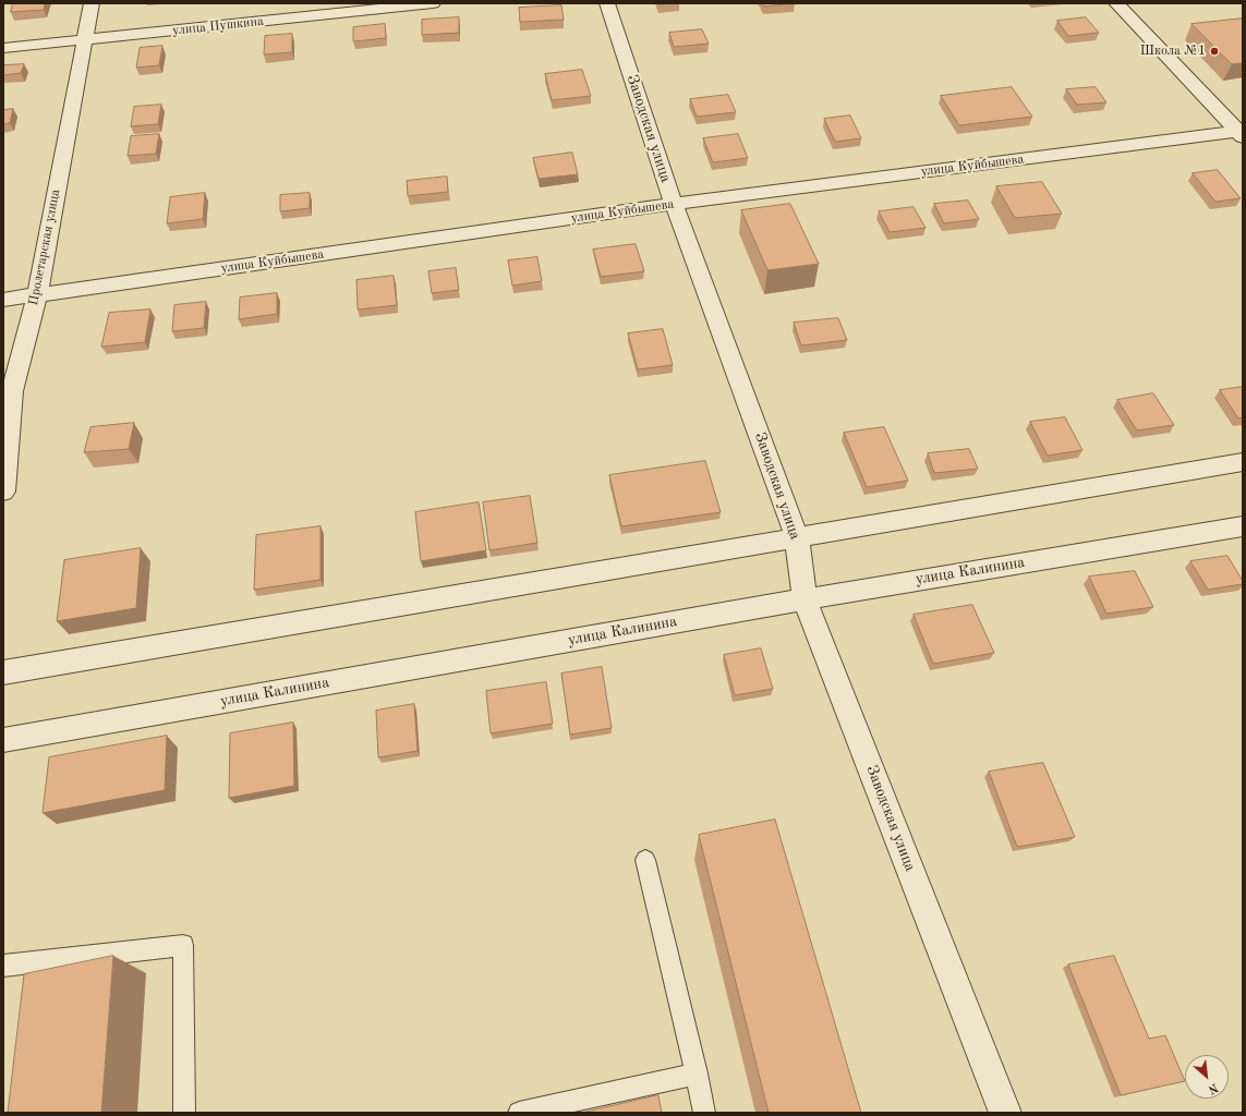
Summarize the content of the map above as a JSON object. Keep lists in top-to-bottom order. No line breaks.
{"streets":{"street":["улица Пушкина","Заводская улица","улица Куйбышева","Пролетарская улица","улица Калинина"]},"crossings":[["улица Пушкина","Пролетарская улица"],["Заводская улица","улица Куйбышева"],["Заводская улица","улица Калинина"],["улица Куйбышева","Пролетарская улица"]],"places":["Школа №1"],"north":"bottom right"}
